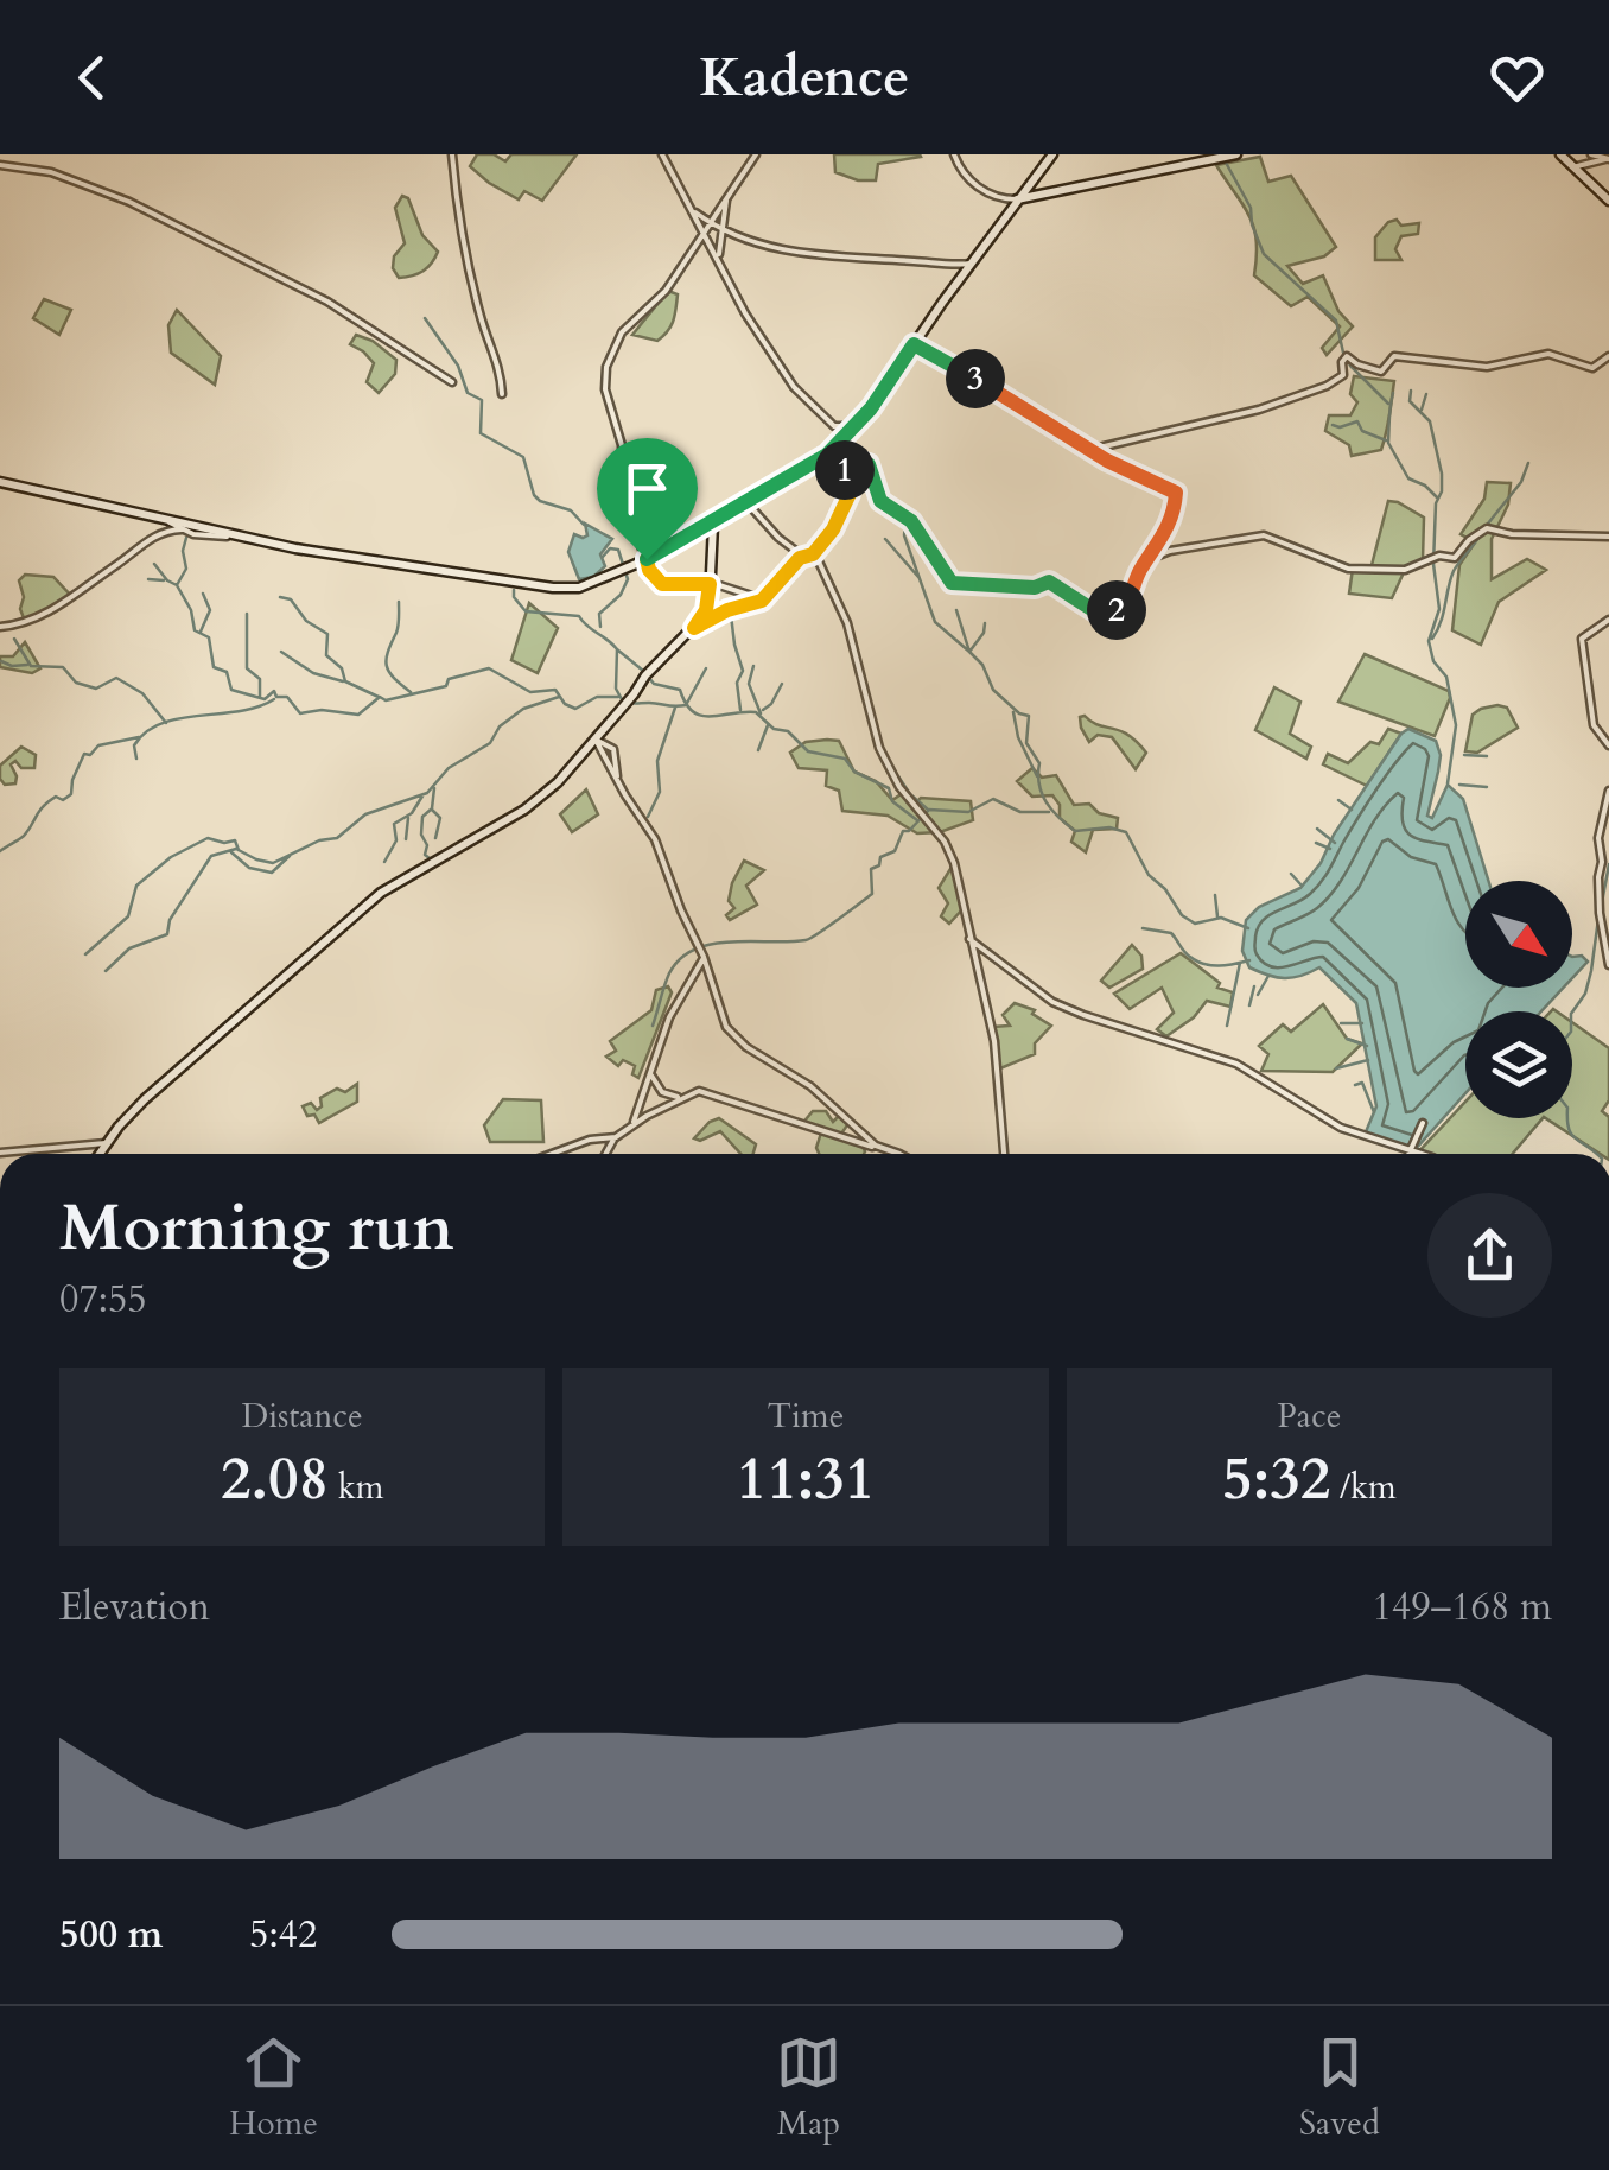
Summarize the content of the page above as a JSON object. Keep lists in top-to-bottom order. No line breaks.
{"north":"bottom right","page":{"header":"Kadence","pins":["3","1","2"],"heading":["Morning run","07:55"],"stats":[["Distance","2.08 km"],["Time","11:31"],["Pace","5:32 /km"]],"chart":["Elevation","149–168 m"],"list":[{"name":"500 m","note":"5:42"}],"tabs":["Home","Map","Saved"]}}
